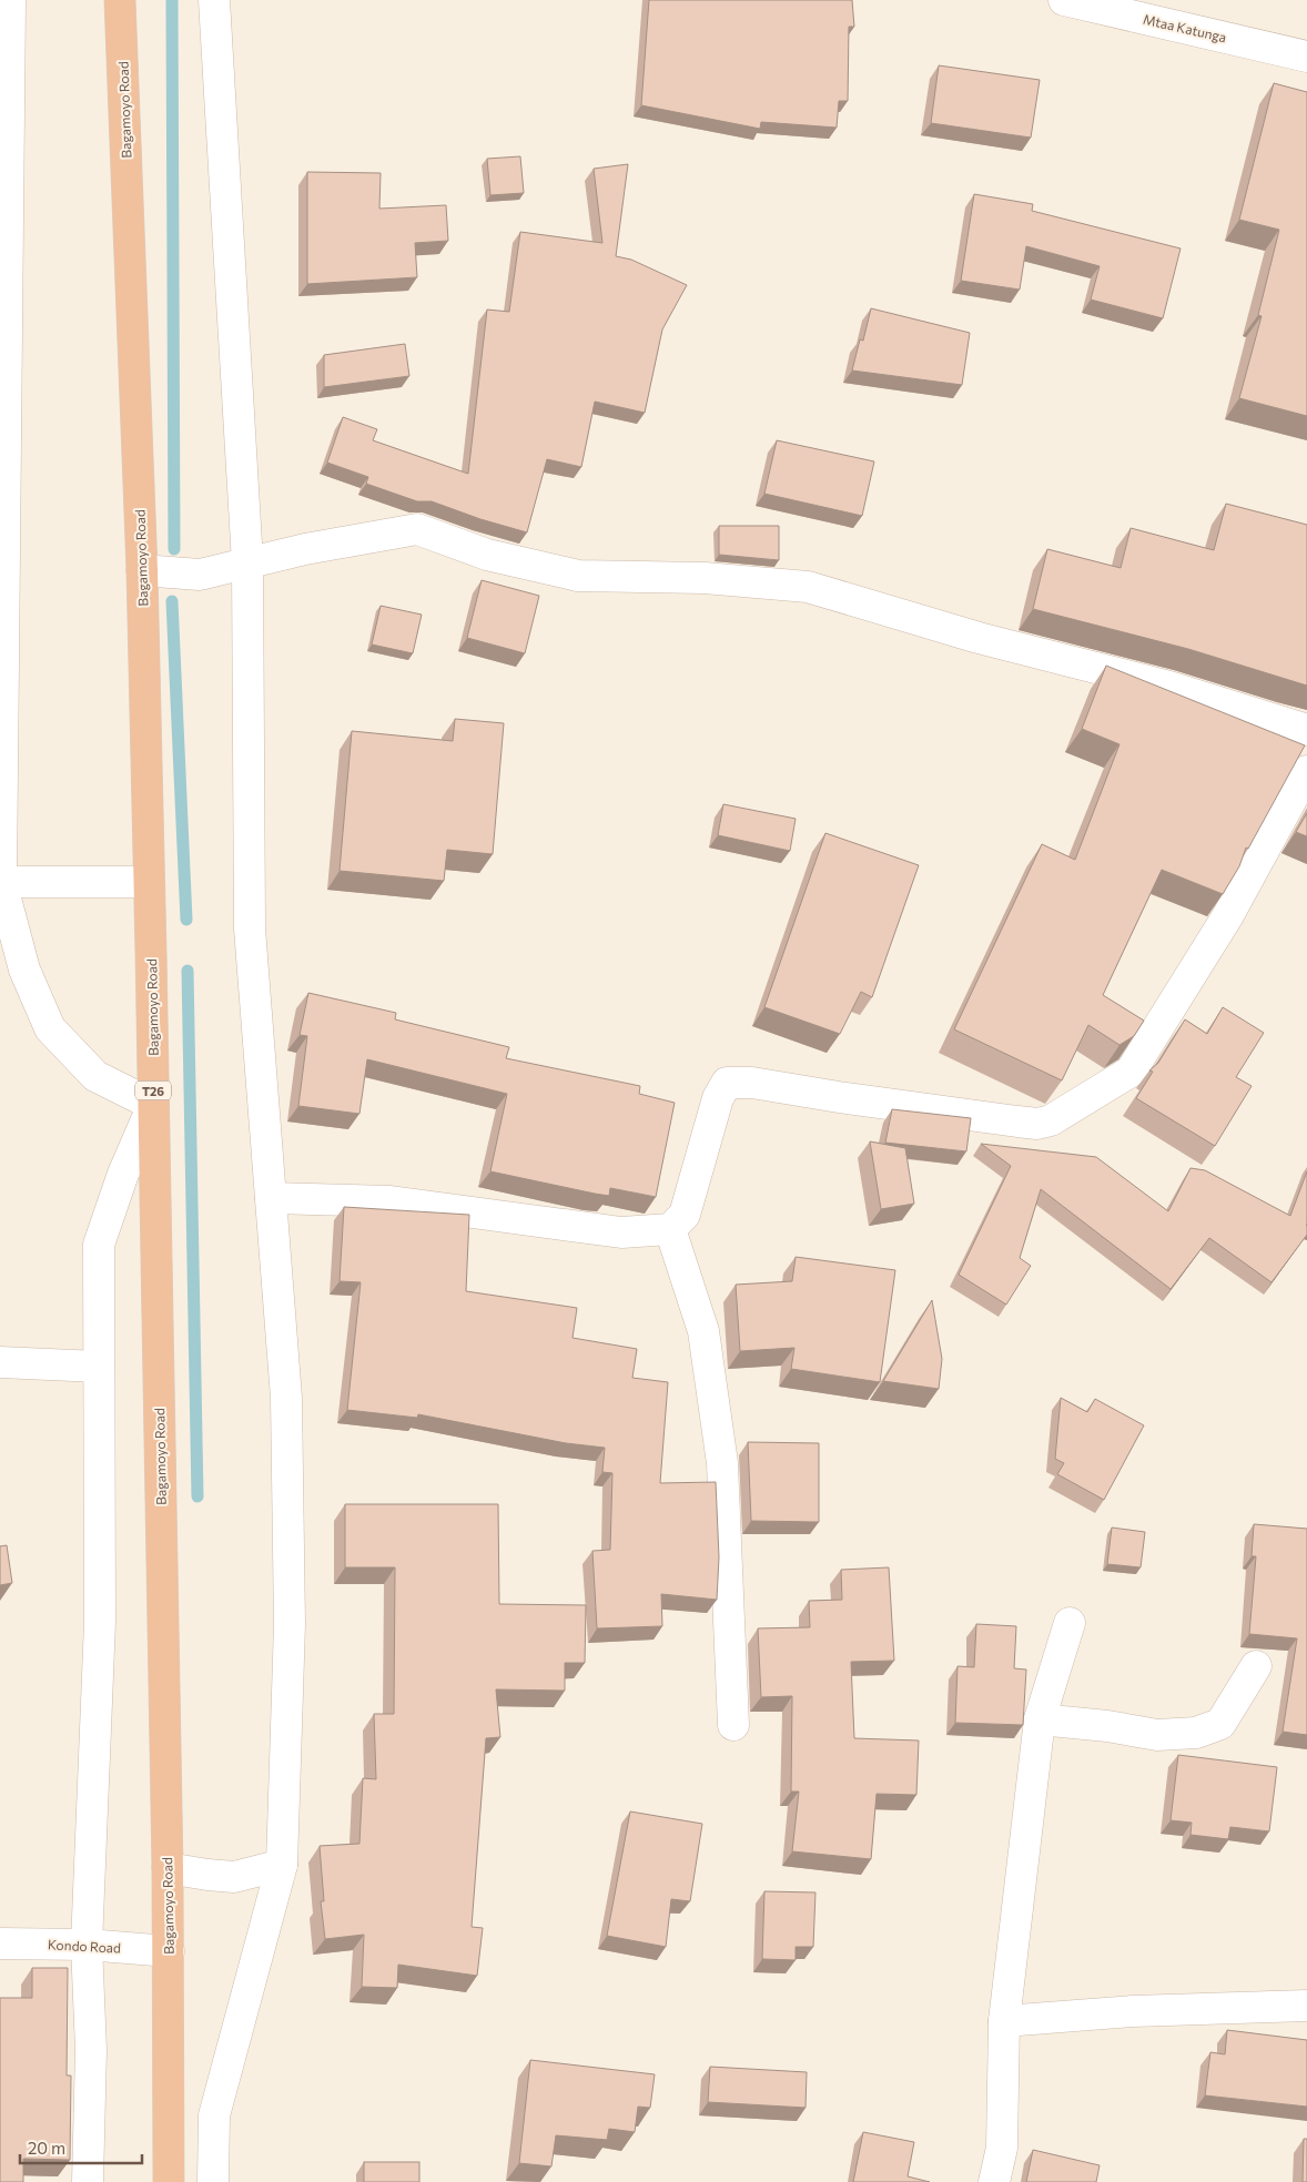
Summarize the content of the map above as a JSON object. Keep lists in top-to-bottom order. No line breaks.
{"streets":{"highway":["Bagamoyo Road","T26"],"street":["Mtaa Katunga","Kondo Road"]},"crossings":[["Bagamoyo Road","Kondo Road"]],"scale_bar":"20 m"}
